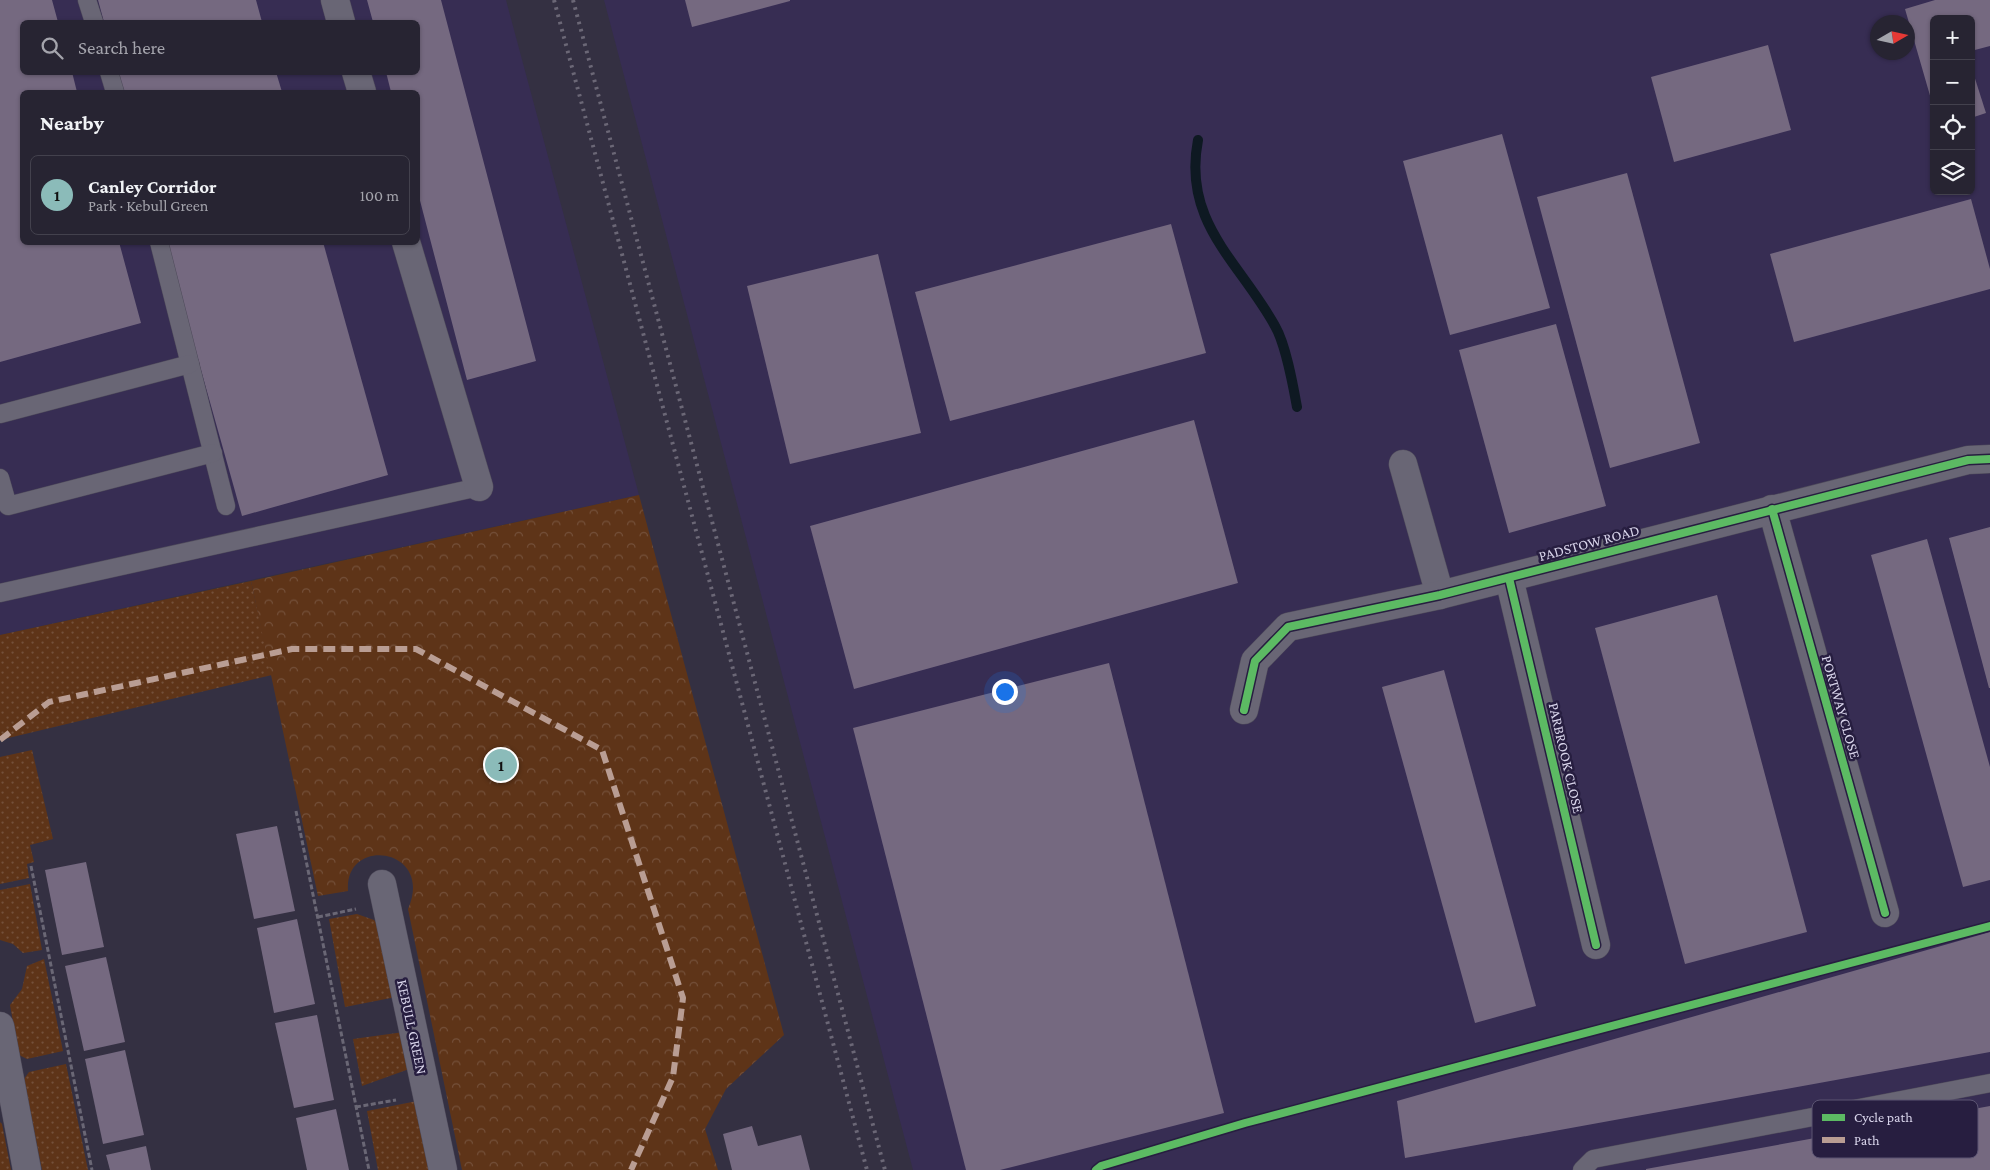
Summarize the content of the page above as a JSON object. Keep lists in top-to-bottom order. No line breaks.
{"streets":{"street":["PADSTOW ROAD","PORTWAY CLOSE","PARBROOK CLOSE","KEBULL GREEN"]},"crossings":[["PADSTOW ROAD","PORTWAY CLOSE"],["PADSTOW ROAD","PARBROOK CLOSE"]],"legend":["Cycle path","Path"],"north":"right","page":{"map_buttons":["+","−"],"search":"Search here","heading":"Nearby","list":[{"mark":"1","name":"Canley Corridor","note":"Park · Kebull Green","value":"100 m"}],"pins":"1"}}
